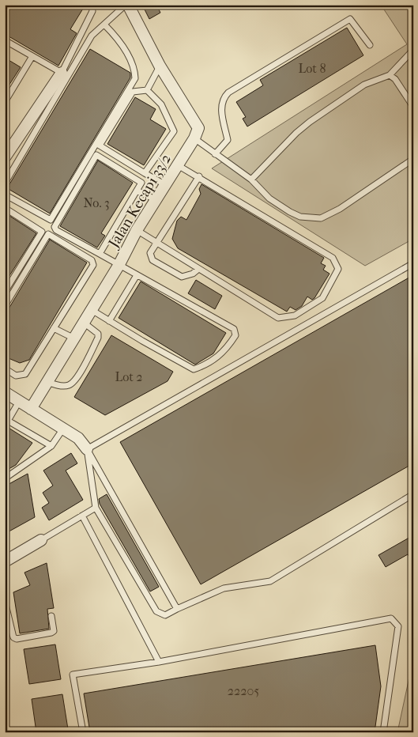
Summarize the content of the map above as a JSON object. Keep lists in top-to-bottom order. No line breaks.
{"streets":{"street":["Jalan Kecapi 33/2"]},"house_numbers":["Lot 8","No. 3","Lot 2","22205"]}
